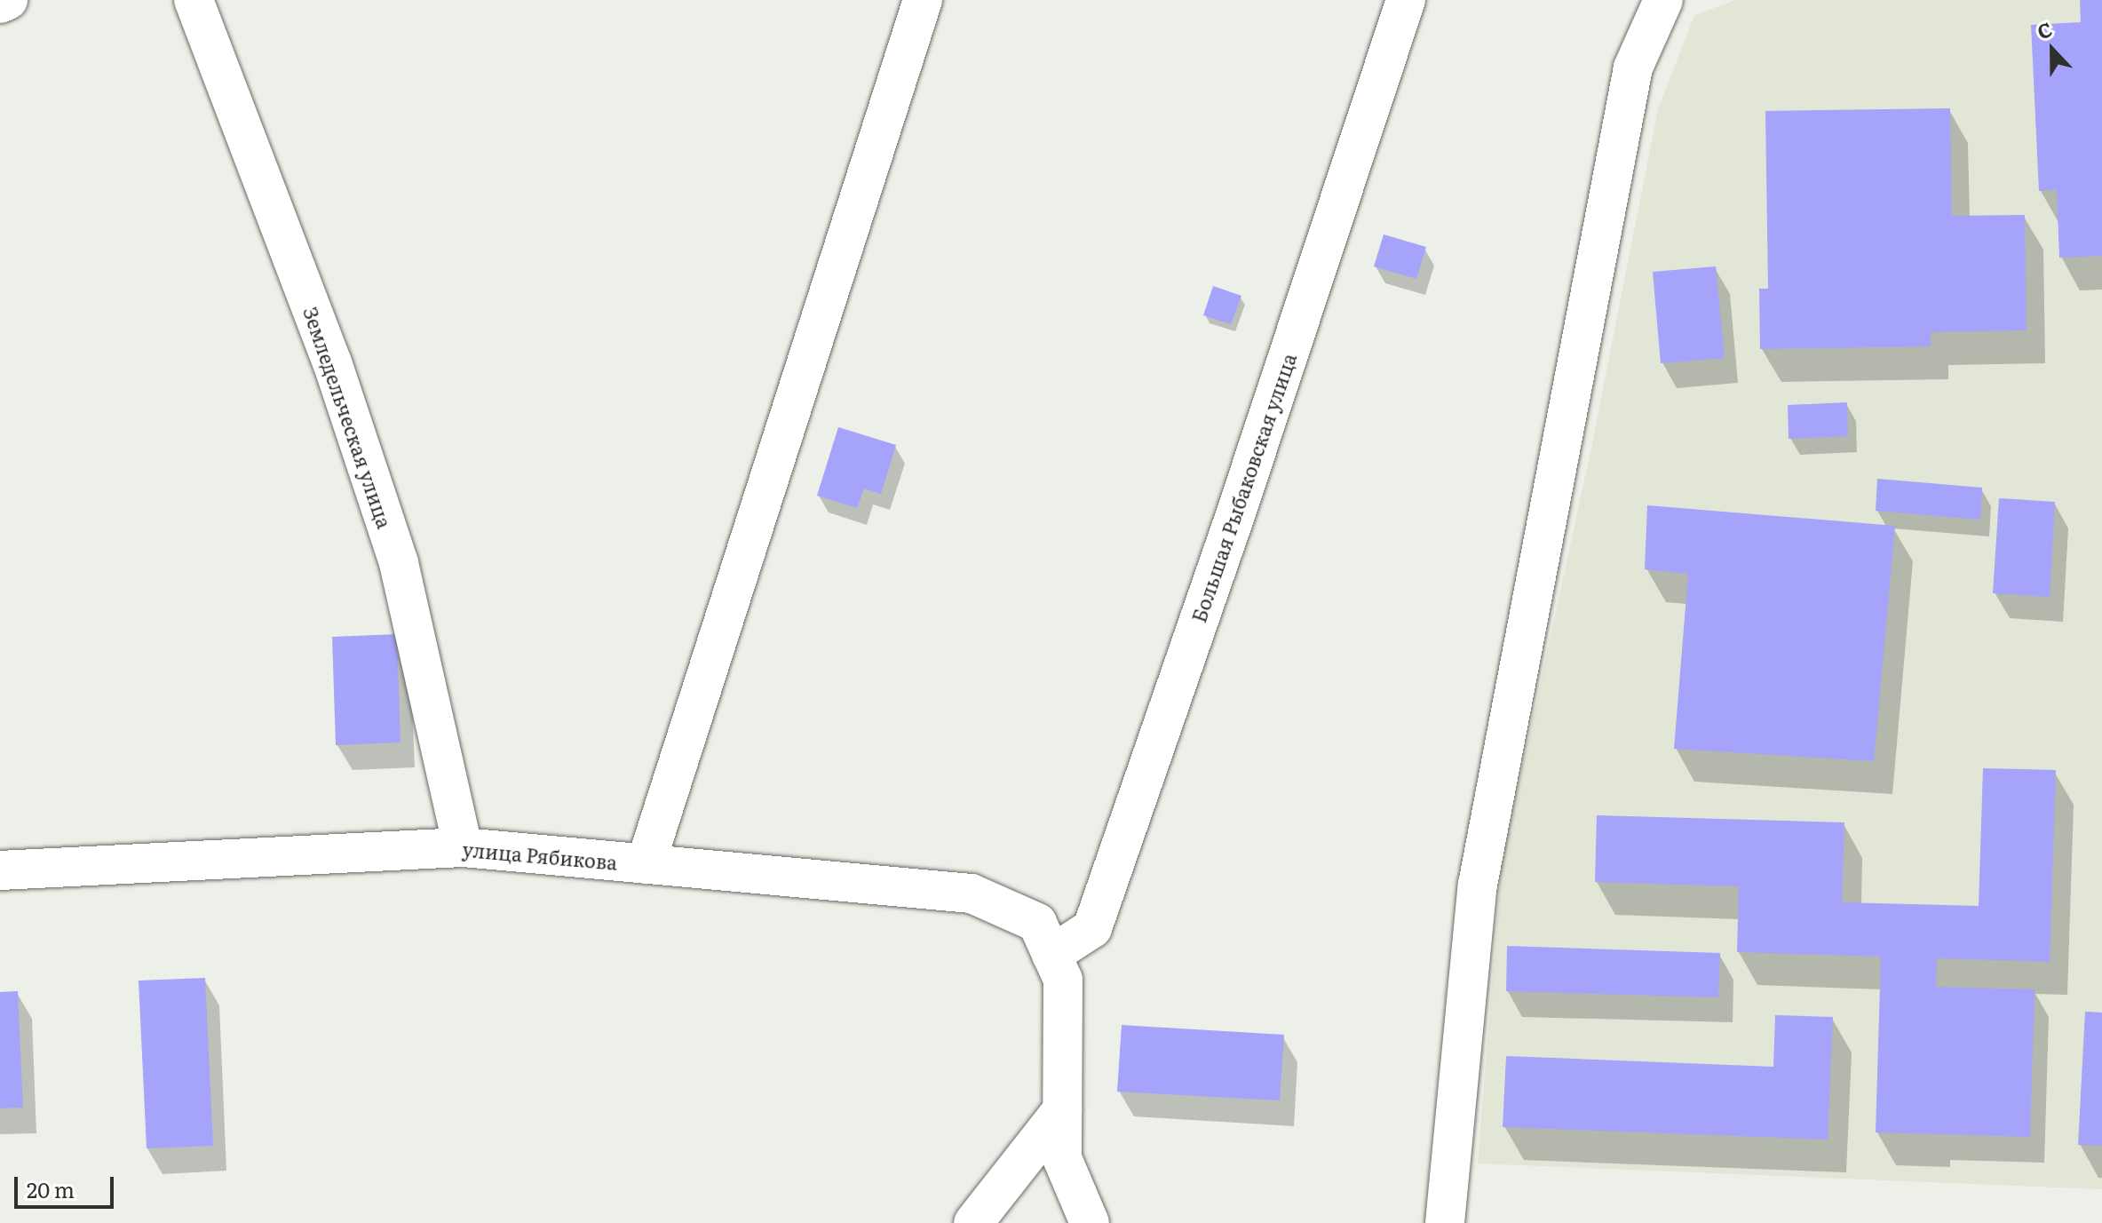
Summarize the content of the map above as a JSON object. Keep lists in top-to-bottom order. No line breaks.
{"streets":{"street":["Земледельческая улица","Большая Рыбаковская улица","улица Рябикова"]},"crossings":[["Земледельческая улица","улица Рябикова"],["Большая Рыбаковская улица","улица Рябикова"]],"scale_bar":"20 m","north":"top"}
